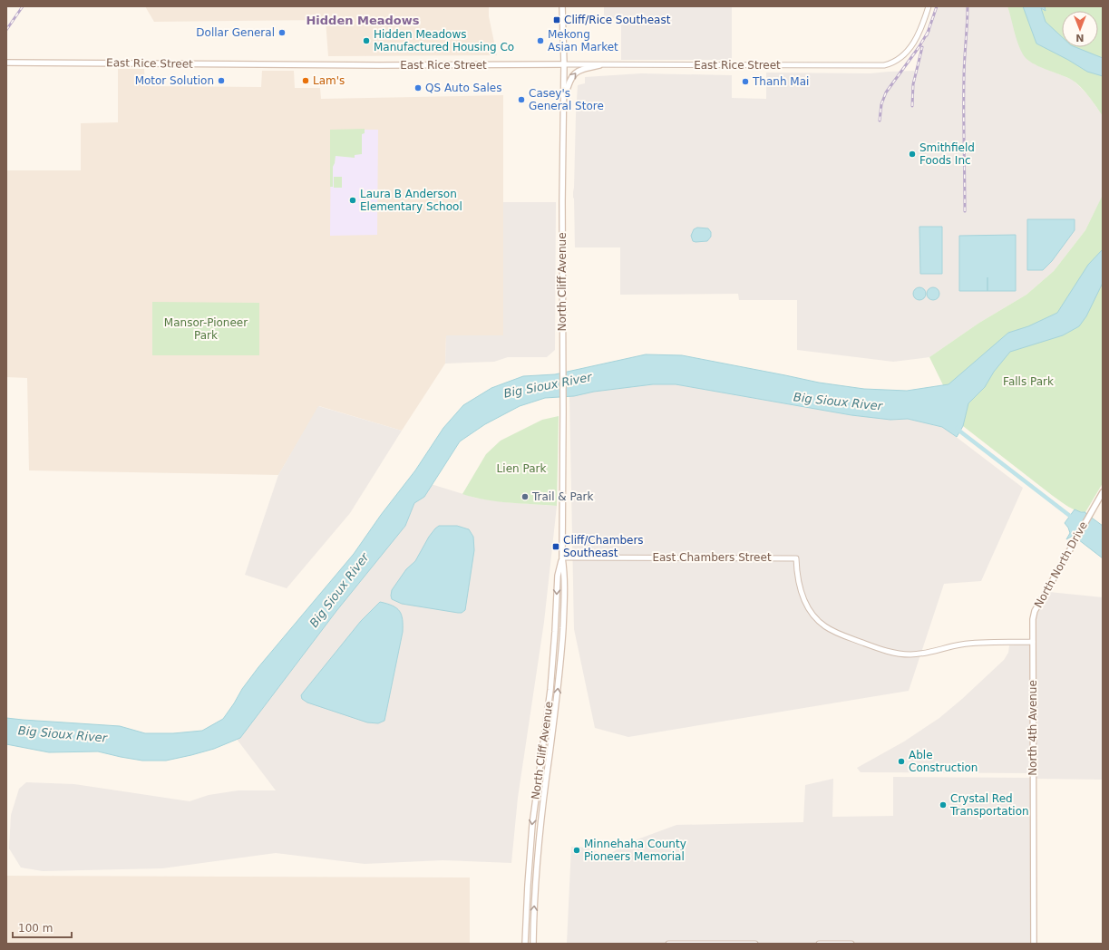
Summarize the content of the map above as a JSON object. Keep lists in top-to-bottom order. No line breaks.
{"streets":{"main road":["East Rice Street","North Cliff Avenue","North North Drive","North 4th Avenue"],"street":["East Chambers Street"]},"crossings":[["East Rice Street","North Cliff Avenue"],["North Cliff Avenue","East Chambers Street"],["East Chambers Street","North North Drive"],["East Chambers Street","North 4th Avenue"],["North North Drive","North 4th Avenue"]],"districts":["Hidden Meadows"],"water":["Big Sioux River"],"parks":["Mansor-Pioneer Park","Falls Park","Lien Park"],"places":{"transit":["Cliff/Rice Southeast","Cliff/Chambers Southeast"],"other":["Dollar General","Hidden Meadows Manufactured Housing Co","Mekong Asian Market","Motor Solution","Lam's","Thanh Mai","QS Auto Sales","Casey's General Store","Smithfield Foods Inc","Laura B Anderson Elementary School","Trail & Park","Able Construction","Crystal Red Transportation","Minnehaha County Pioneers Memorial"]},"scale_bar":"100 m","north":"bottom"}
